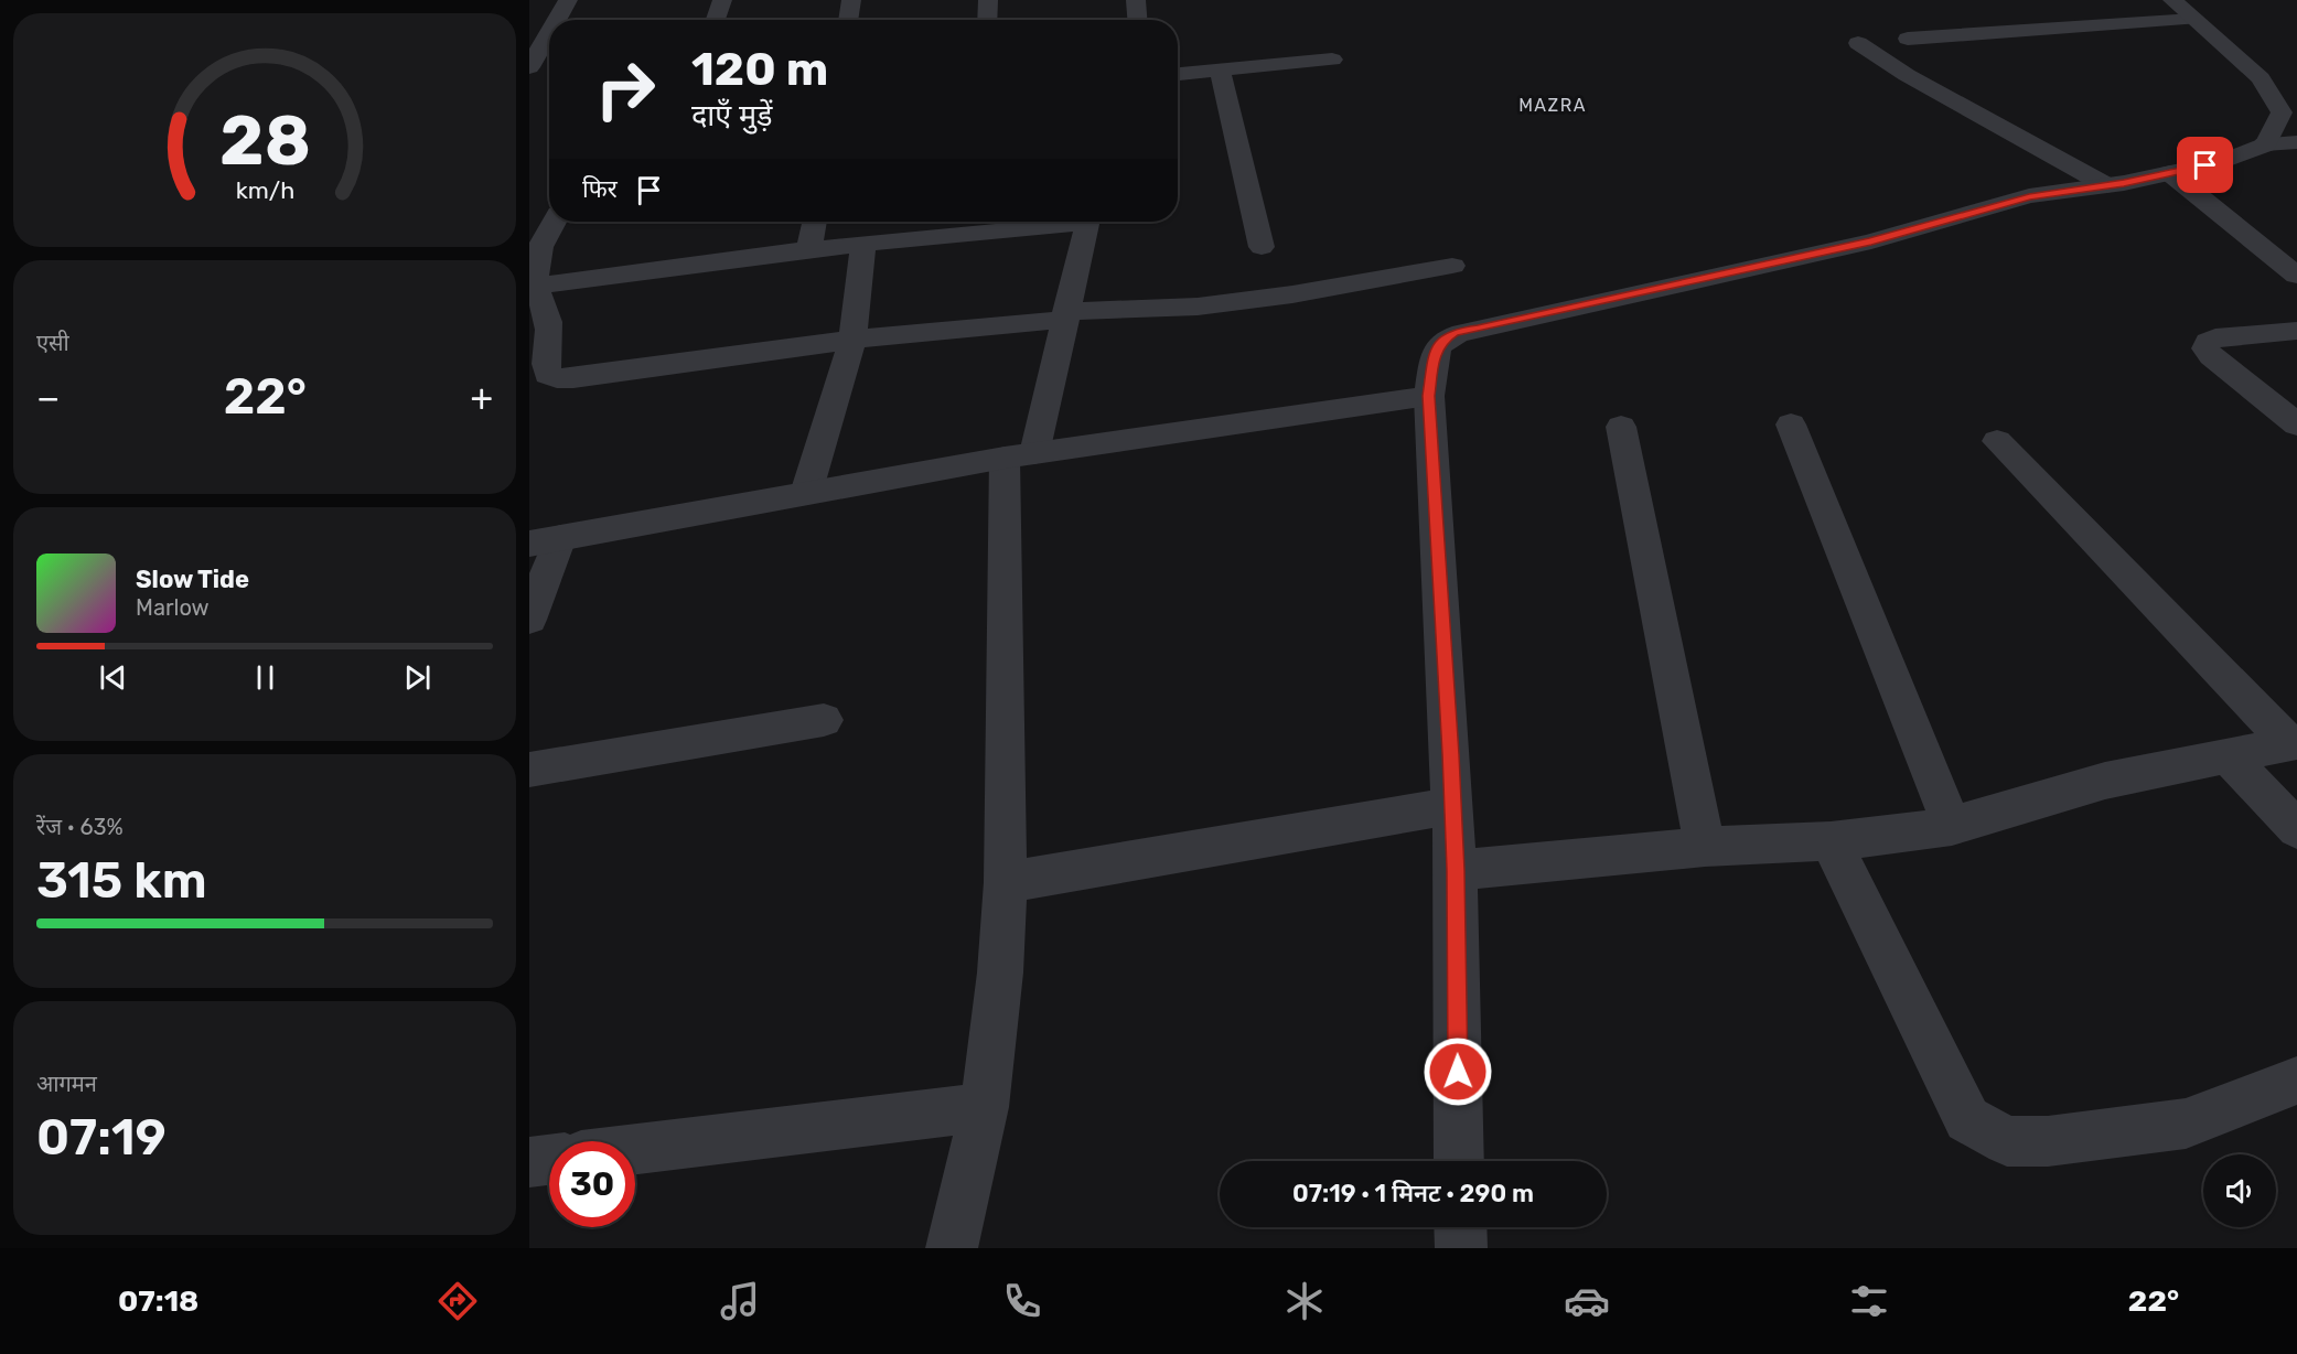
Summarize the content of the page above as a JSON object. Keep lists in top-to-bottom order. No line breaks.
{"districts":["MAZRA"],"page":{"turn":["120 m","दाएँ मुड़ें"],"then":"फिर","tile":["एसी",["रेंज · 63%","315 km"],["आगमन","07:19"]],"heat":["−","22°","+"],"song":["Slow Tide","Marlow"],"limit":"30","trip":"07:19 · 1 मिनट · 290 m","tabs":["07:18","22°"],"gauge":["28","km/h"]}}
